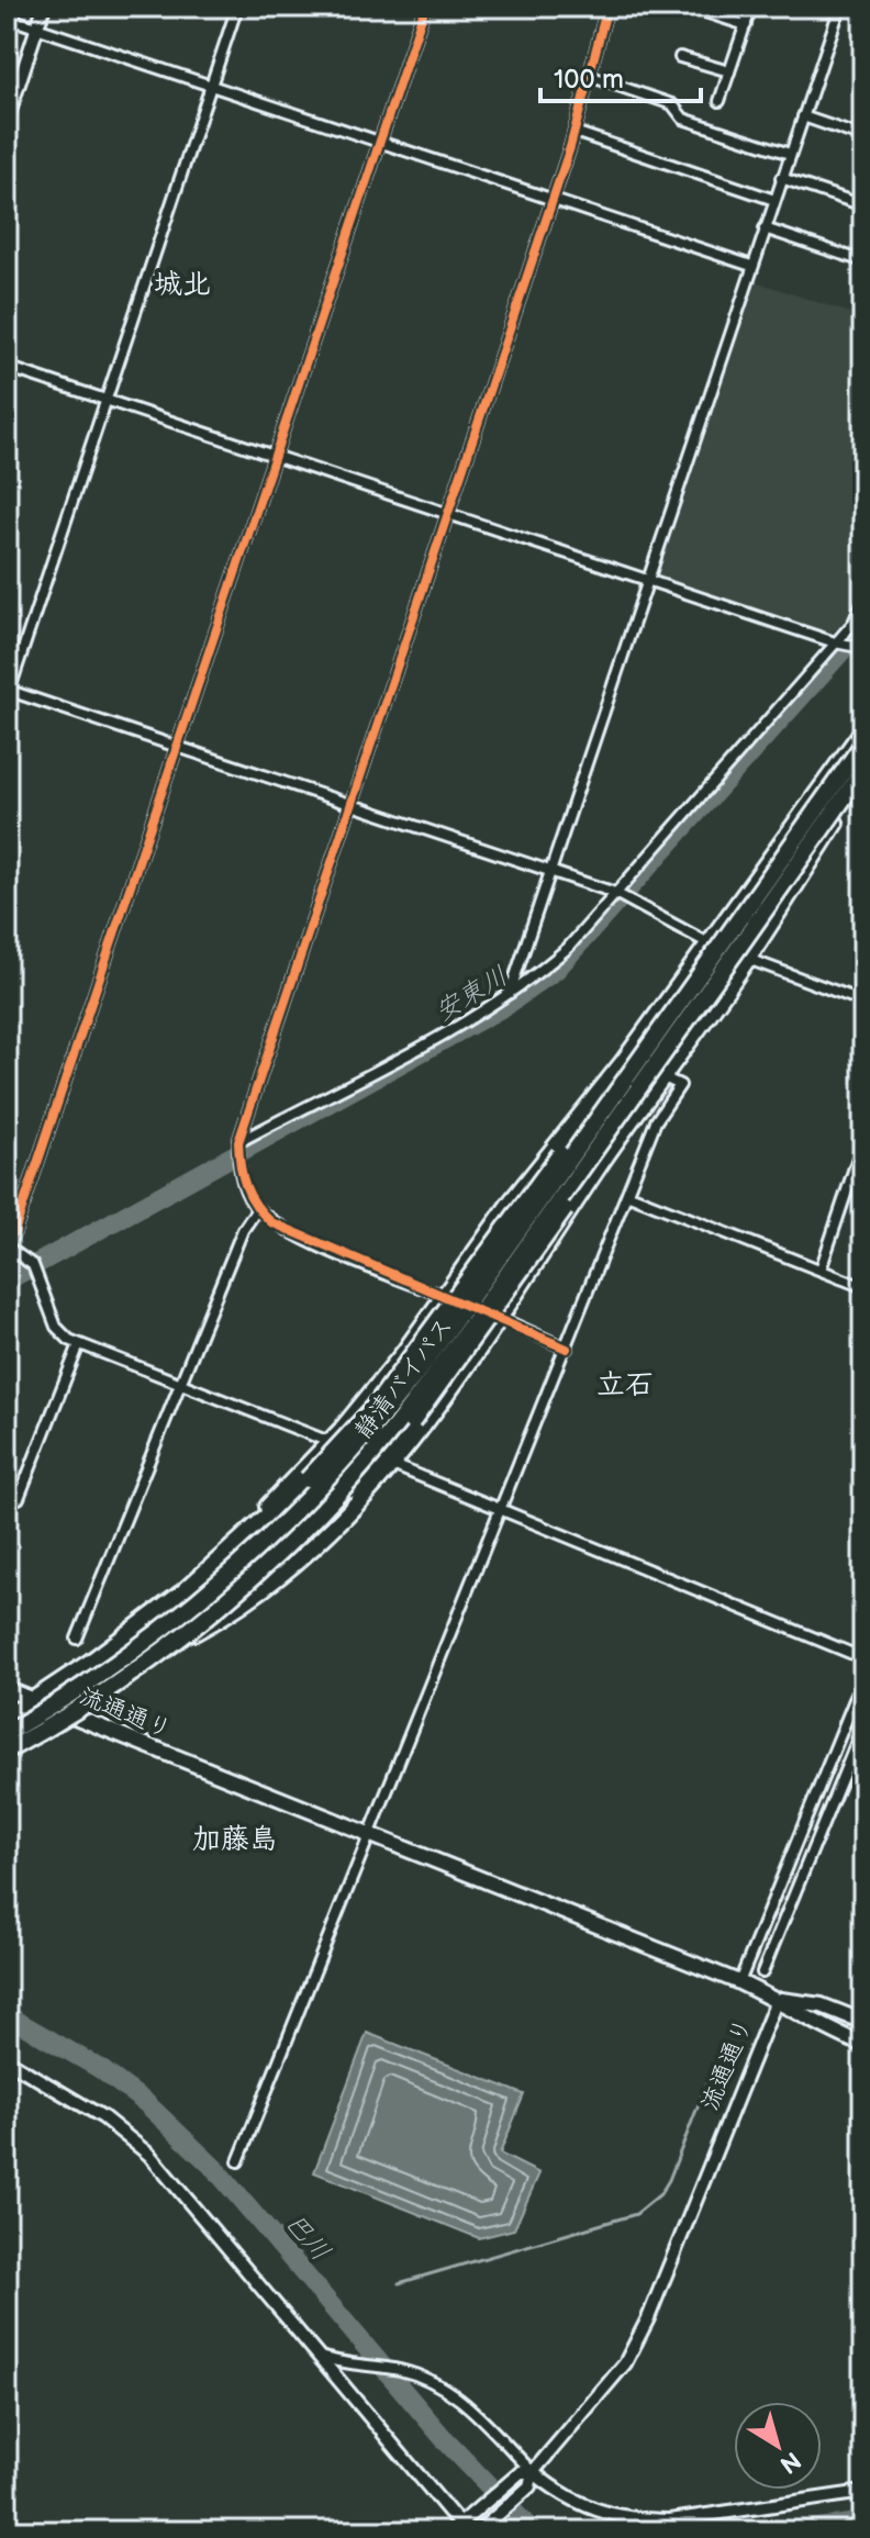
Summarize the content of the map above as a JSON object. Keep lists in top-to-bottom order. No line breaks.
{"streets":{"highway":["静清バイパス"],"main road":["流通通り"]},"districts":["城北","立石","加藤島"],"water":["安東川","巴川"],"scale_bar":"100 m","north":"bottom right"}
